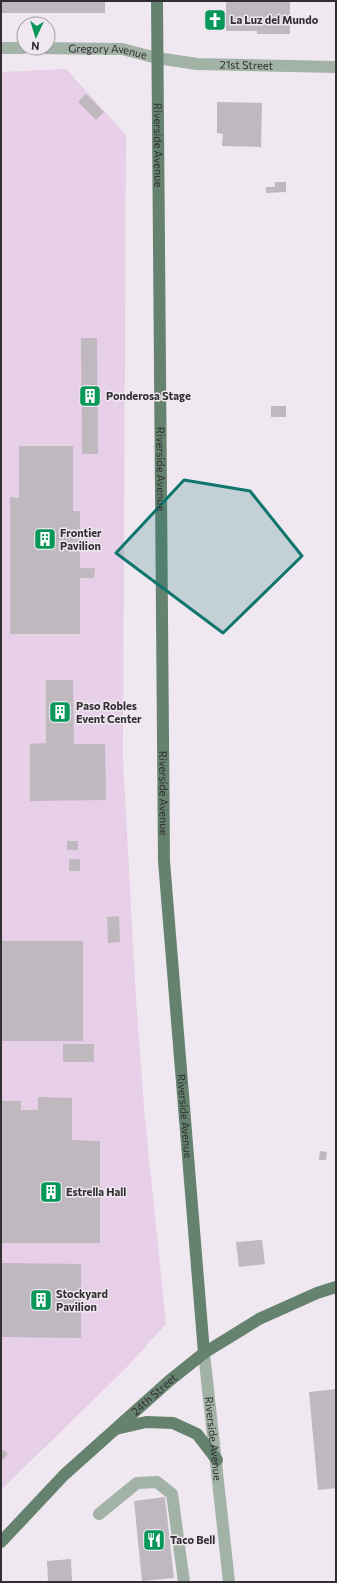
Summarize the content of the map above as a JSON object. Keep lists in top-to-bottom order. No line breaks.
{"streets":{"main road":["Riverside Avenue","24th Street"],"street":["Gregory Avenue","21st Street"]},"crossings":[["Gregory Avenue","21st Street"],["Gregory Avenue","Riverside Avenue"],["21st Street","Riverside Avenue"],["Riverside Avenue","24th Street"]],"places":{"church":["La Luz del Mundo"],"building":["Ponderosa Stage","Frontier Pavilion","Paso Robles Event Center","Estrella Hall","Stockyard Pavilion"],"restaurant":["Taco Bell"]},"north":"bottom"}
